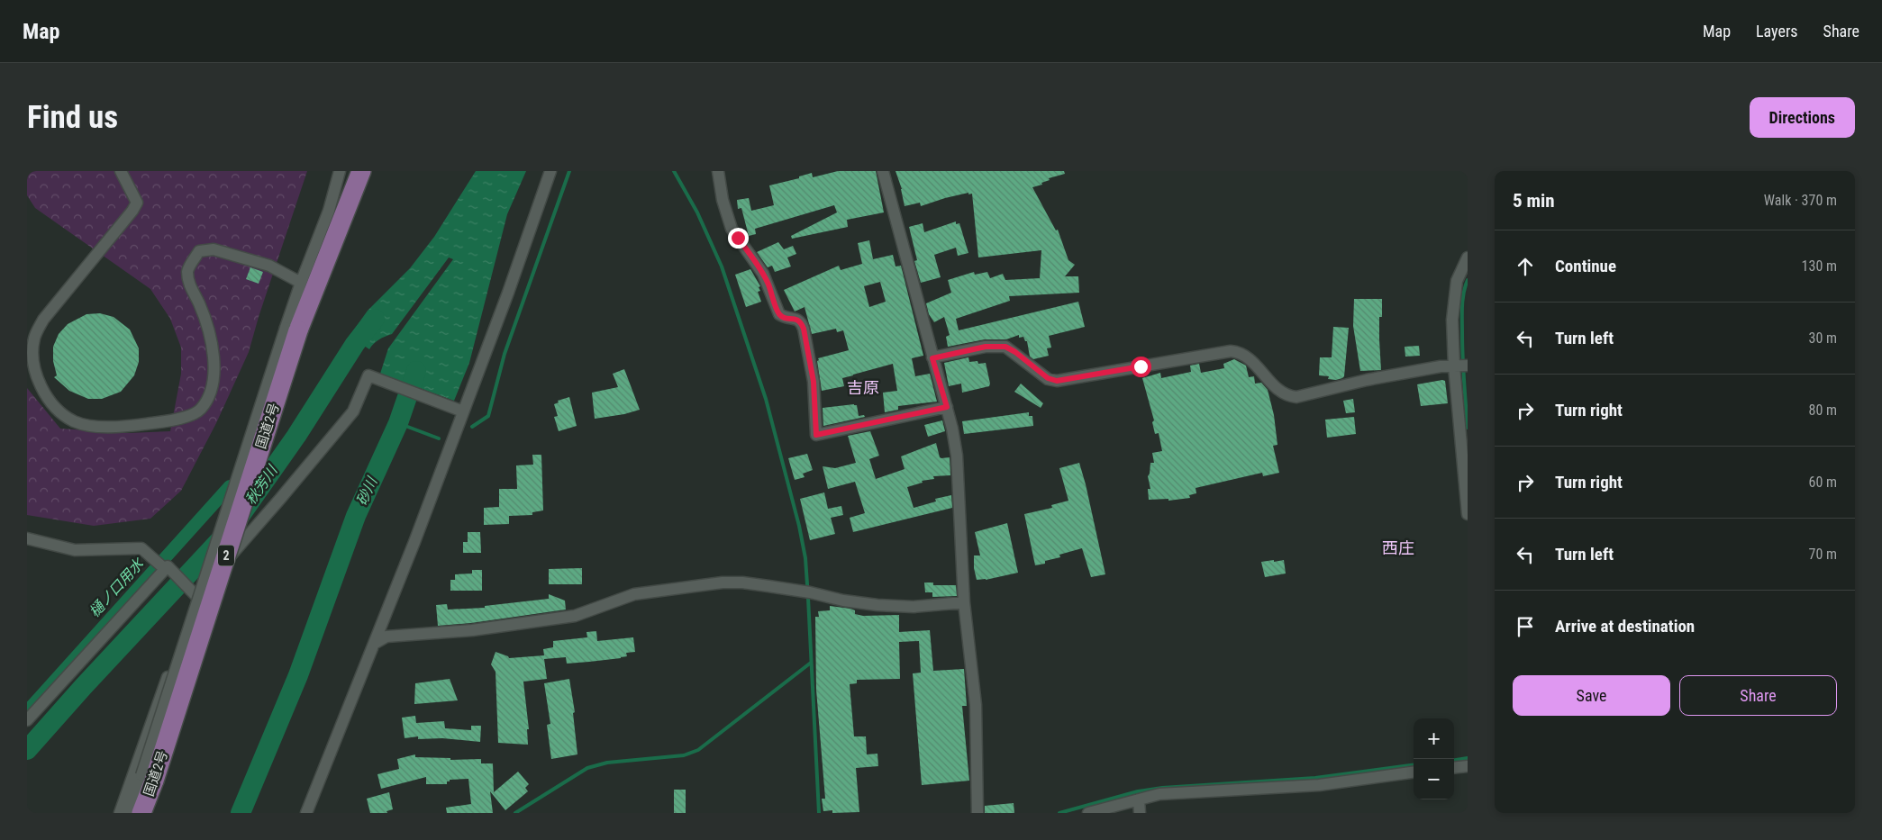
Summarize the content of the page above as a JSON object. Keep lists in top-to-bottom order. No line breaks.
{"streets":{"highway":["国道2号","2"]},"districts":["吉原","西庄"],"water":["秋芳川","砂川","樋ノ口用水"],"page":{"header":"Map","nav":["Map","Layers","Share"],"buttons":["Directions",["Save","Share"]],"title":"Find us","heading":["5 min","Walk · 370 m"],"list":[["Continue","130 m"],["Turn left","30 m"],["Turn right","80 m"],["Turn right","60 m"],["Turn left","70 m"],"Arrive at destination"],"map_buttons":["+","−"]}}
